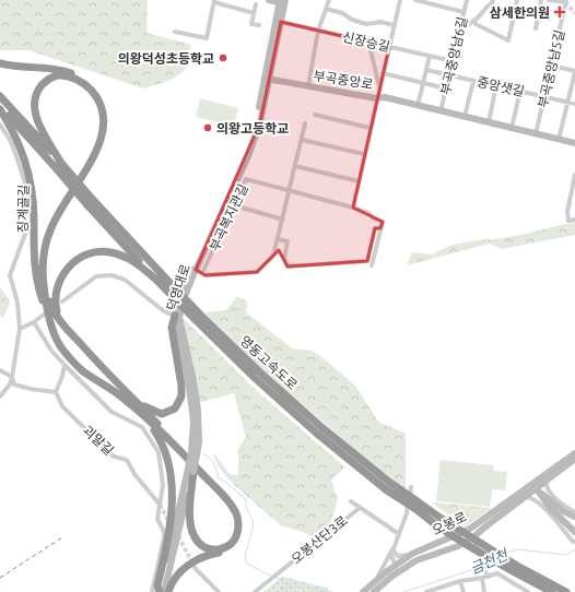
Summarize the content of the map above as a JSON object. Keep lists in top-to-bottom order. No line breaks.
{"streets":{"highway":["영동고속도로"],"street":["신장승길","부곡중앙남6길","부곡중앙남5길","부곡중앙로","중앙샛길","징계골길","부곡복지관길","덕영대로","괴말길","오봉로","오봉산단3로"]},"crossings":[["신장승길","부곡중앙남6길"],["신장승길","덕영대로"],["부곡중앙남6길","부곡중앙로"],["부곡중앙남6길","중앙샛길"],["부곡중앙남5길","부곡중앙로"],["부곡중앙남5길","중앙샛길"],["부곡중앙로","덕영대로"]],"water":["금천천"],"places":{"health":["삼세한의원"],"other":["의왕덕성초등학교","의왕고등학교"]}}
